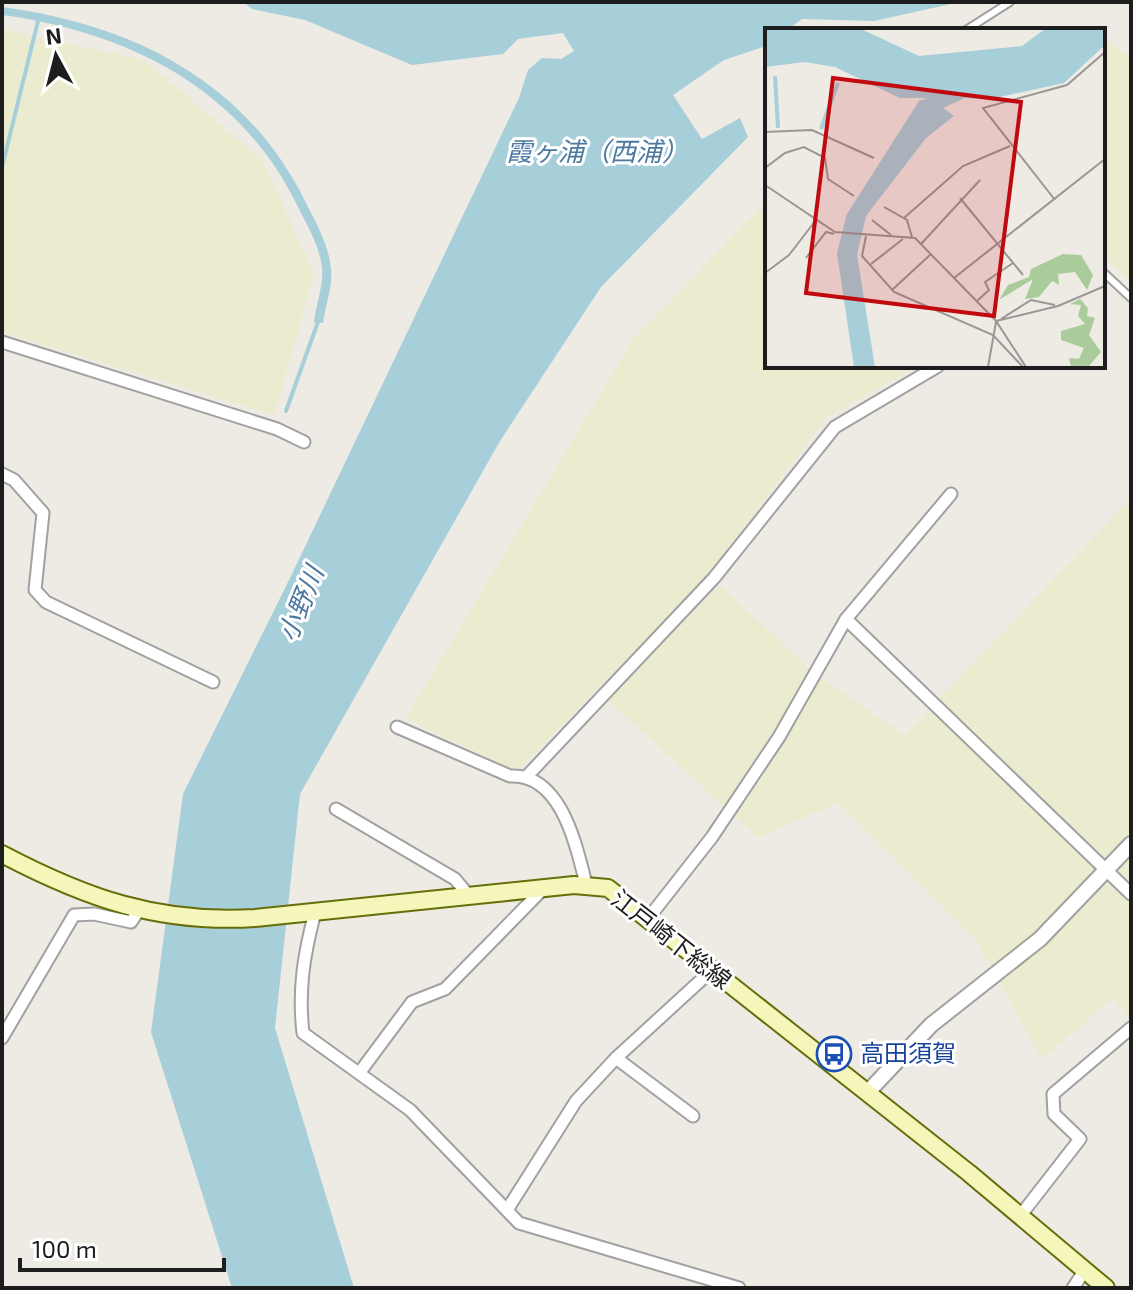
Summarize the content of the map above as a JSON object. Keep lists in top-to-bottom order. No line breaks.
{"streets":{"main road":["江戸崎下総線"]},"water":["霞ヶ浦（西浦）","小野川"],"places":{"bus stop":["高田須賀"]},"scale_bar":"100 m","north":"top"}
